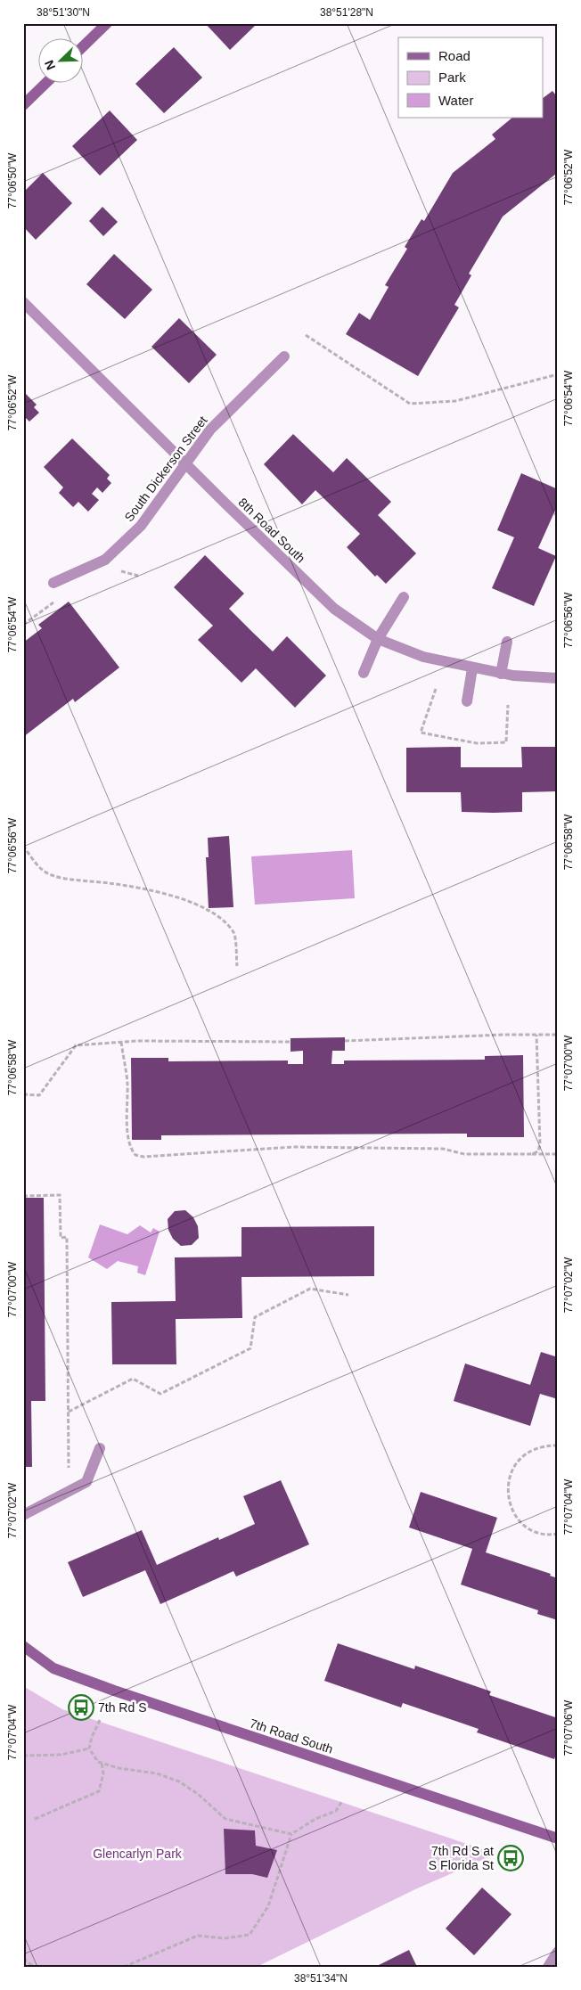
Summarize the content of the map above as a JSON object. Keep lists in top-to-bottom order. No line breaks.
{"streets":{"street":["South Dickerson Street","8th Road South","7th Road South"]},"crossings":[["South Dickerson Street","8th Road South"]],"parks":["Glencarlyn Park"],"places":{"bus stop":["7th Rd S","7th Rd S at S Florida St"]},"legend":["Road","Park","Water"],"north":"bottom left","coordinates":["38°51'30\"N","38°51'28\"N","77°06'52\"W","77°06'50\"W","77°06'54\"W","77°06'56\"W","77°06'58\"W","77°07'00\"W","77°07'02\"W","77°07'04\"W","77°07'06\"W","38°51'34\"N"]}
